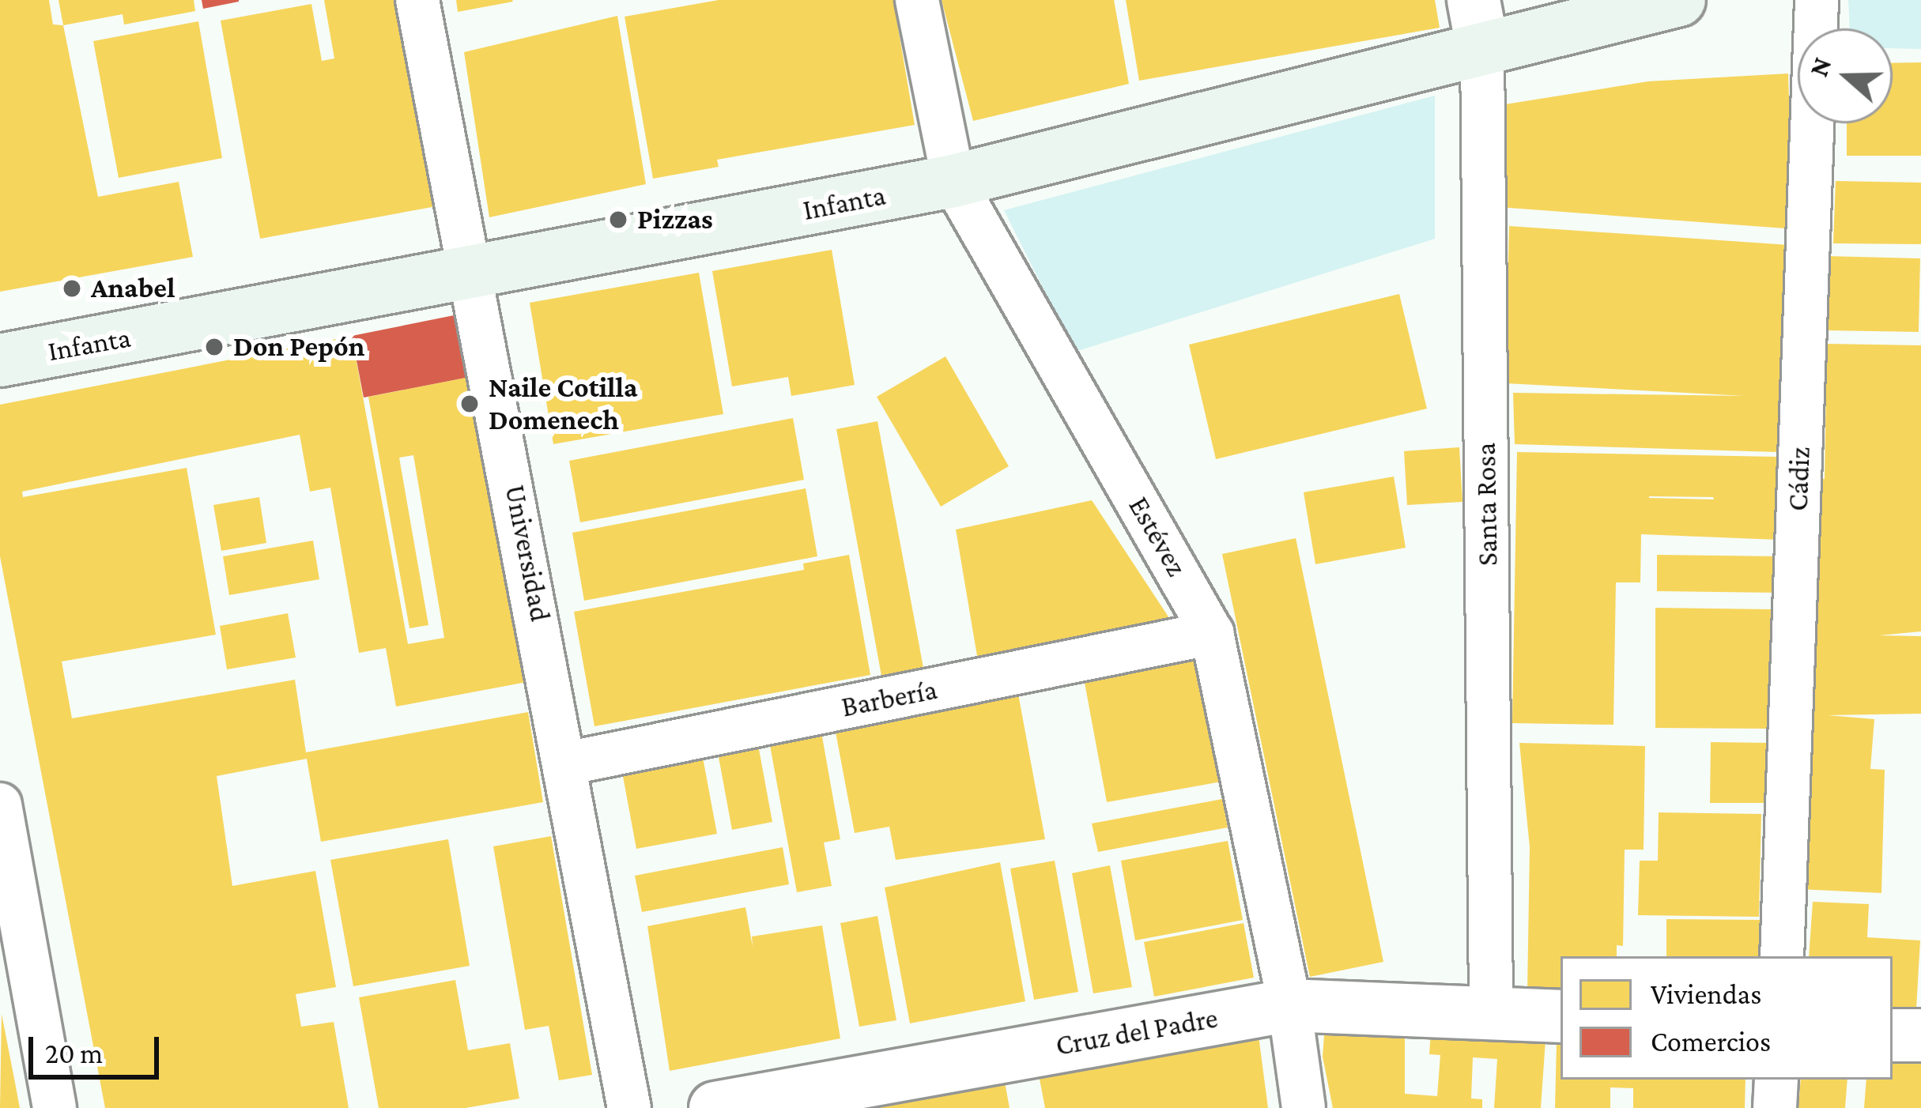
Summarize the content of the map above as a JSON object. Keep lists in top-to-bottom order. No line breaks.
{"streets":{"main road":["Infanta"],"street":["Cádiz","Santa Rosa","Estévez","Universidad","Barbería","Cruz del Padre"]},"crossings":[["Infanta","Santa Rosa"],["Infanta","Estévez"],["Infanta","Universidad"],["Santa Rosa","Cruz del Padre"],["Estévez","Barbería"],["Estévez","Cruz del Padre"],["Universidad","Barbería"]],"places":["Pizzas","Anabel","Don Pepón","Naile Cotilla Domenech"],"legend":["Viviendas","Comercios"],"scale_bar":"20 m","north":"left"}
